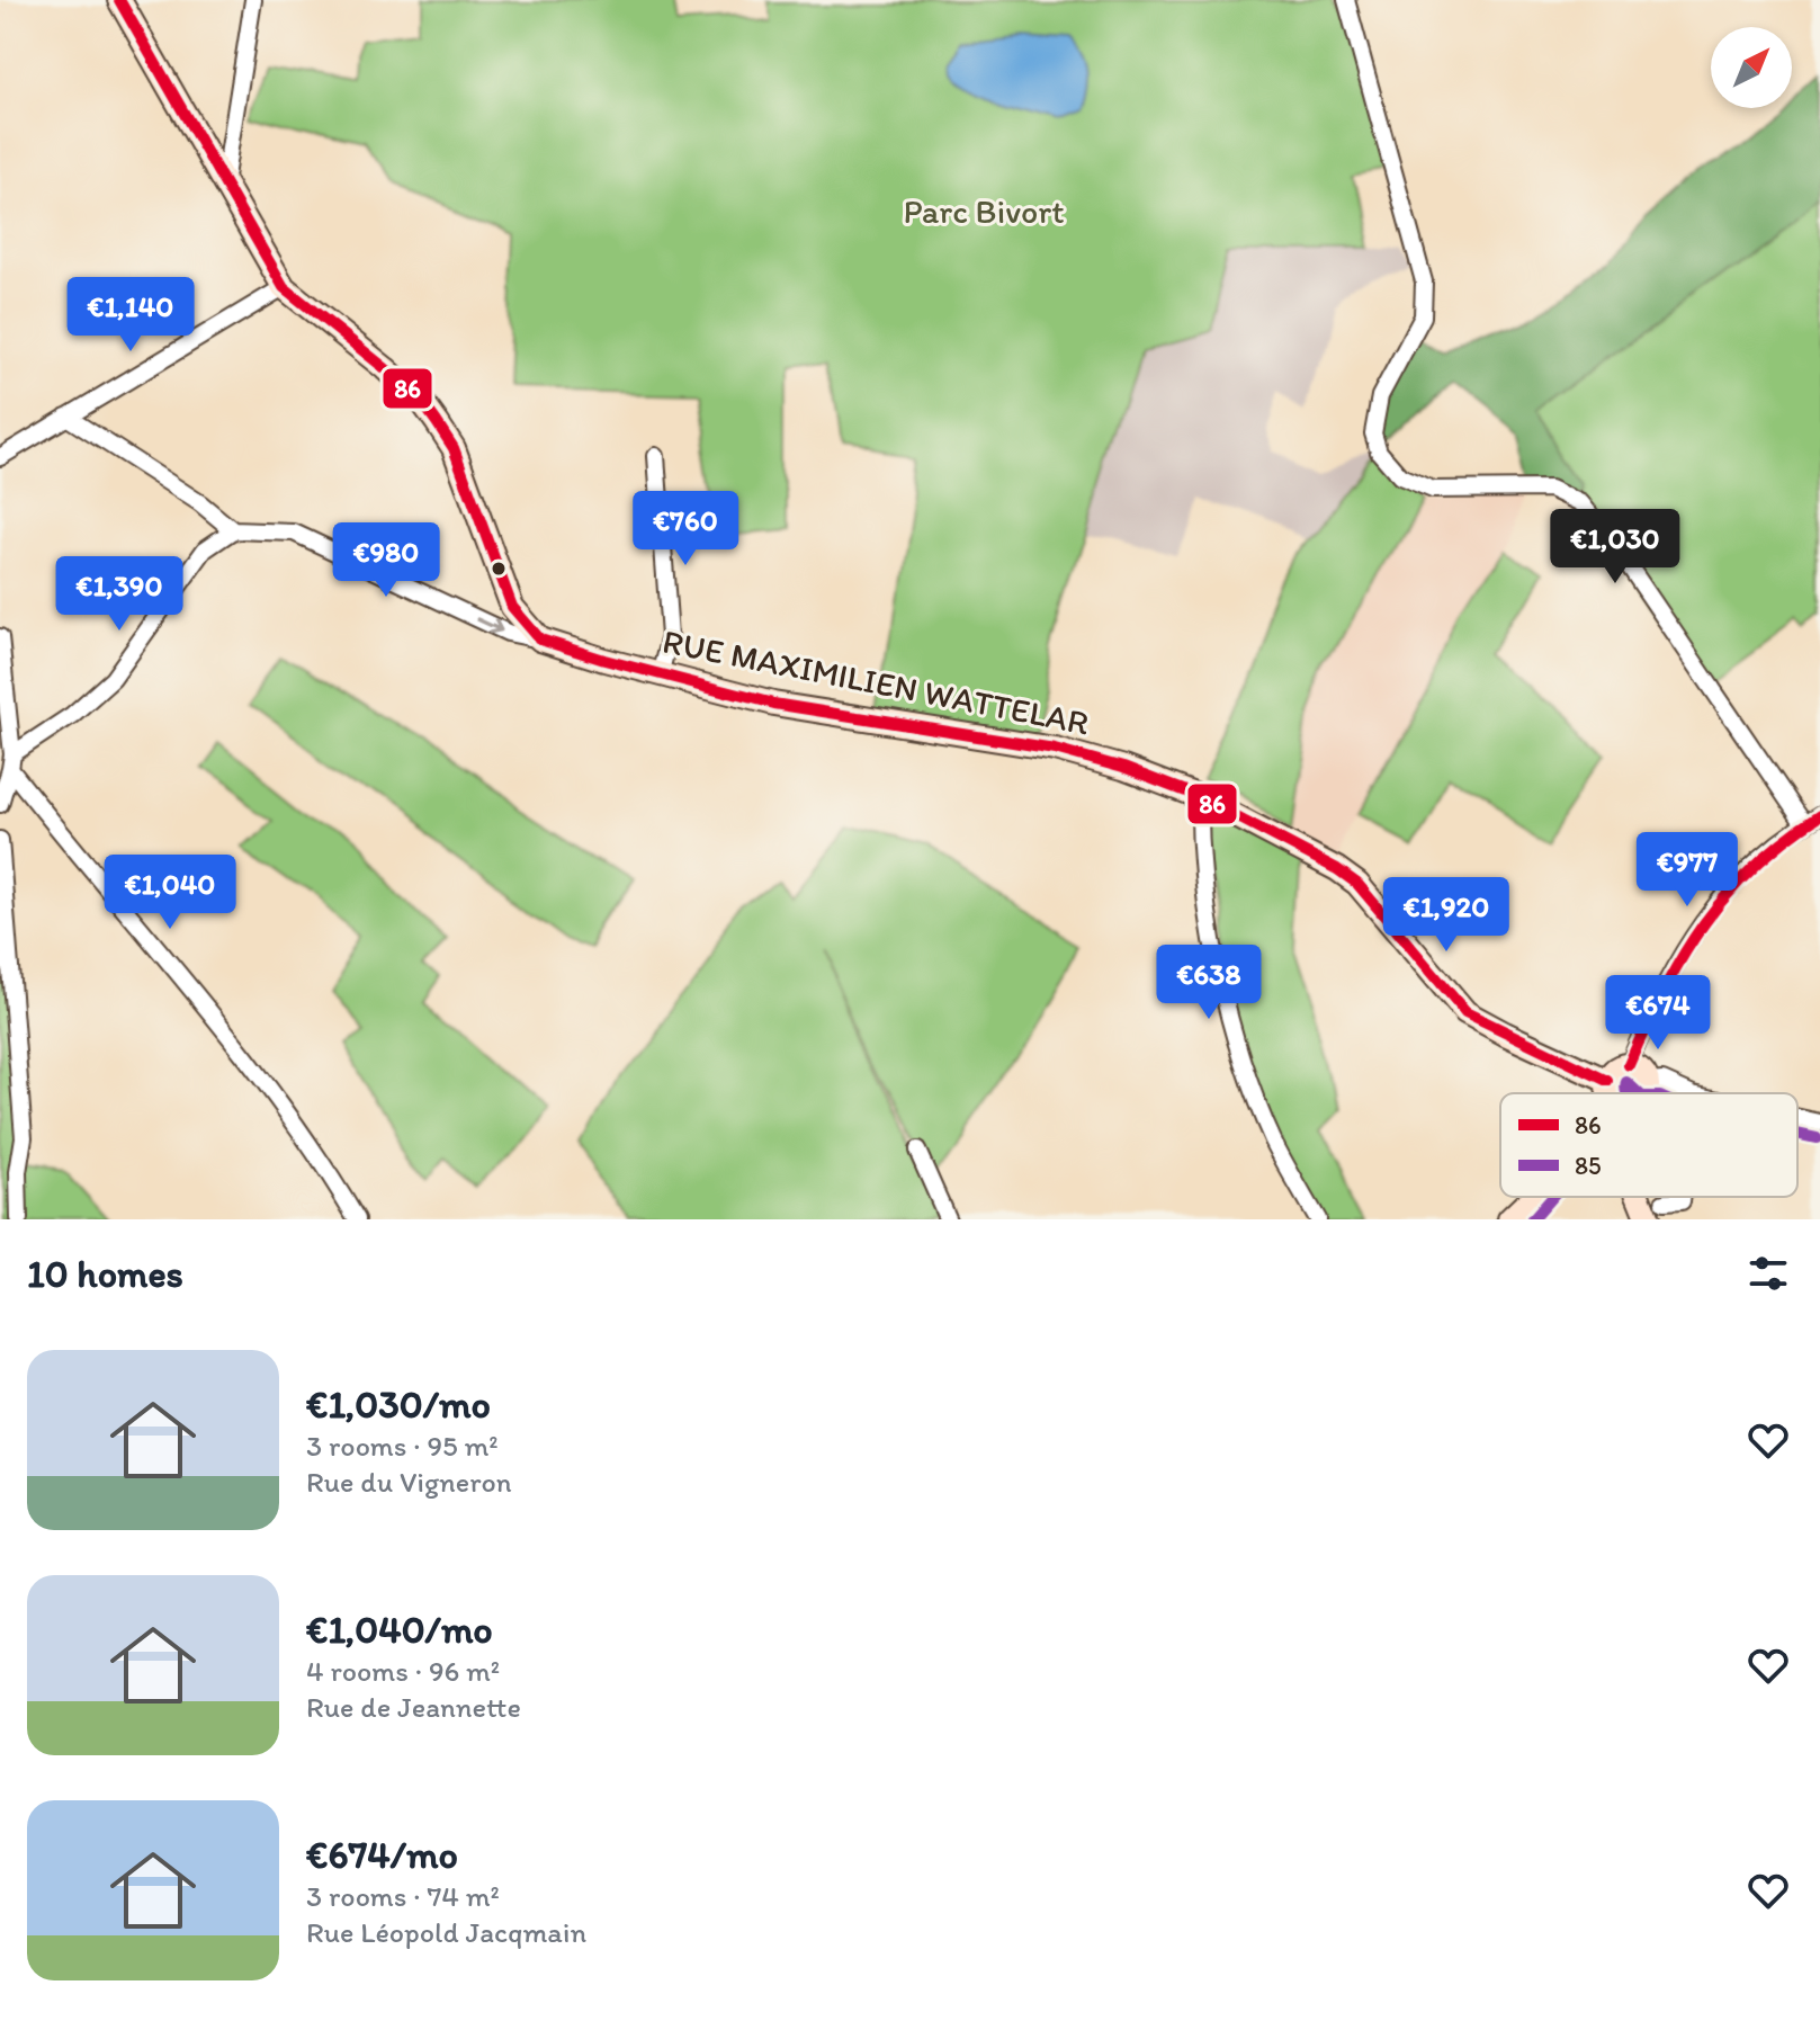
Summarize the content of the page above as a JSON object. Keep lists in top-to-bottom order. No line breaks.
{"streets":{"street":["RUE MAXIMILIEN WATTELAR"]},"parks":["Parc Bivort"],"lines":["transit line 86","transit line 85"],"legend":["86","85"],"north":"top right","page":{"price":["€1,140","€760","€1,030","€980","€1,390","€977","€1,040","€1,920","€638","€674"],"heading":"10 homes","list":[{"name":"€1,030/mo","note":"3 rooms · 95 m² · Rue du Vigneron"},{"name":"€1,040/mo","note":"4 rooms · 96 m² · Rue de Jeannette"},{"name":"€674/mo","note":"3 rooms · 74 m² · Rue Léopold Jacqmain"}]}}
